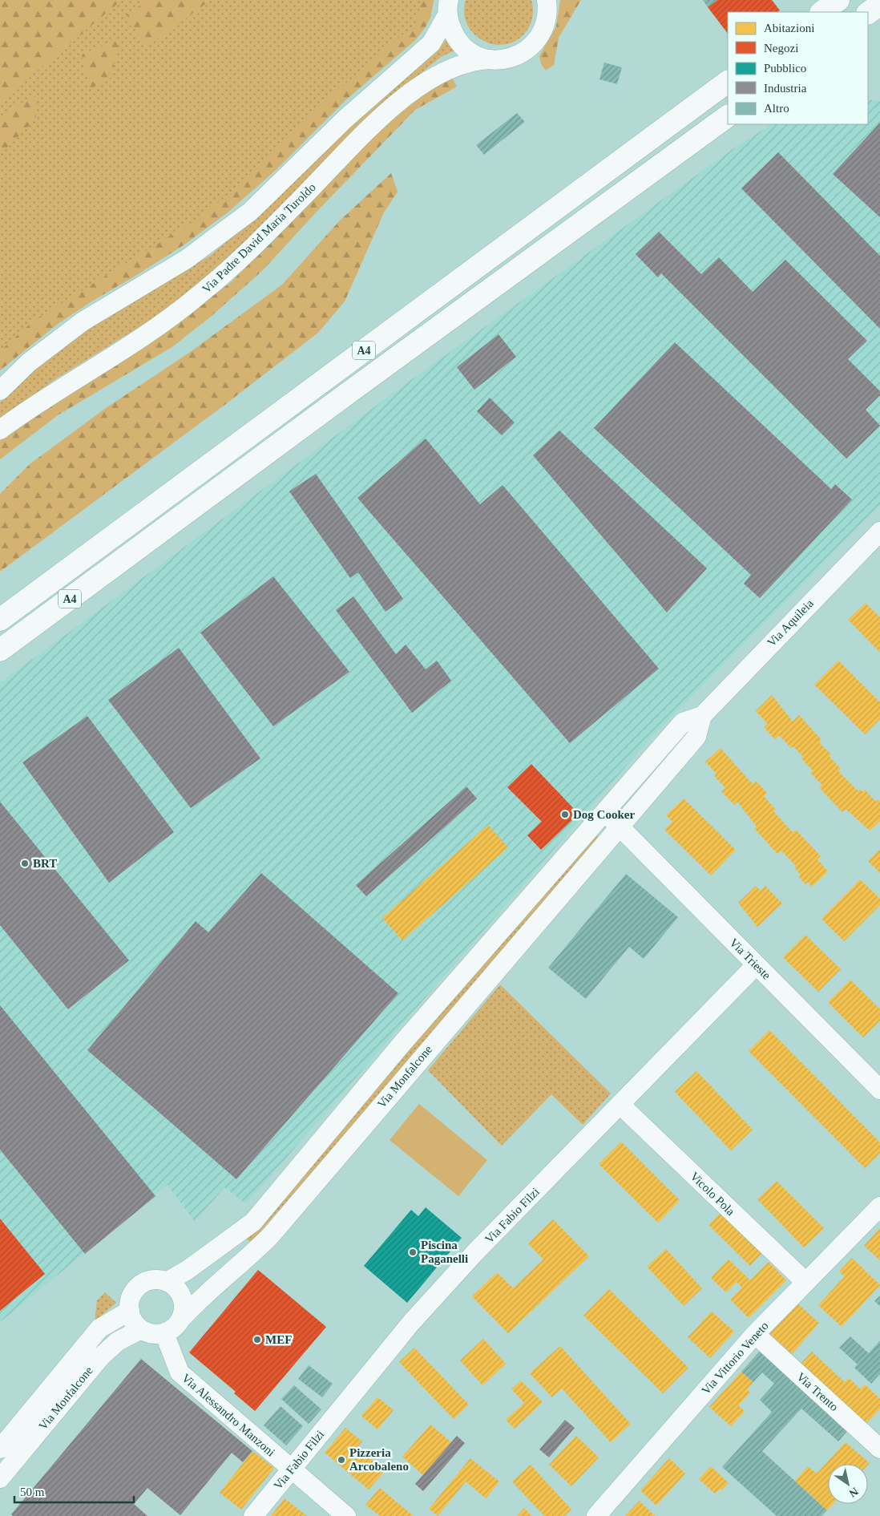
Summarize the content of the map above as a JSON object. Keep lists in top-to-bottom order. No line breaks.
{"streets":{"highway":["A4"],"street":["Via Padre David Maria Turoldo","Via Aquileia","Via Trieste","Via Monfalcone","Vicolo Pola","Via Fabio Filzi","Via Vittorio Veneto","Via Trento","Via Alessandro Manzoni"]},"crossings":[["Via Aquileia","Via Trieste"],["Via Aquileia","Via Monfalcone"],["Via Trieste","Via Monfalcone"],["Via Trieste","Via Fabio Filzi"],["Via Monfalcone","Via Alessandro Manzoni"],["Vicolo Pola","Via Fabio Filzi"],["Vicolo Pola","Via Vittorio Veneto"],["Via Fabio Filzi","Via Alessandro Manzoni"],["Via Vittorio Veneto","Via Trento"]],"places":["Dog Cooker","BRT","Piscina Paganelli","MEF","Pizzeria Arcobaleno"],"legend":["Abitazioni","Negozi","Pubblico","Industria","Altro"],"scale_bar":"50 m","north":"bottom right"}
